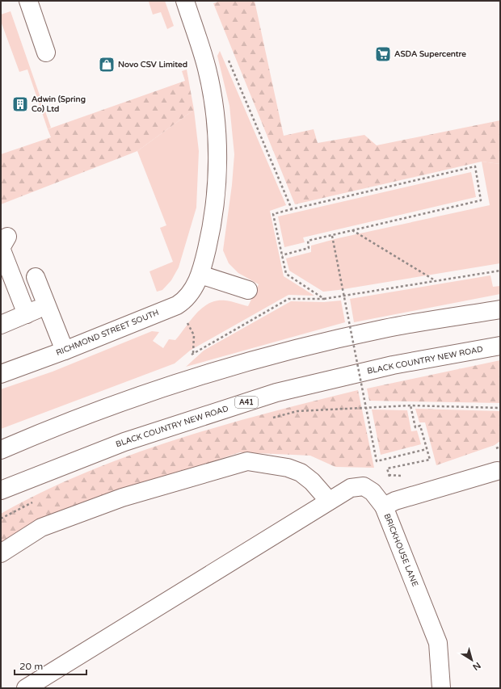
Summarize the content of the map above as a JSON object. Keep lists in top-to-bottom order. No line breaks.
{"streets":{"main road":["RICHMOND STREET SOUTH","BLACK COUNTRY NEW ROAD","A41","BRICKHOUSE LANE"]},"places":{"supermarket":["ASDA Supercentre"],"shop":["Novo CSV Limited"],"building":["Adwin (Spring Co) Ltd"]},"scale_bar":"20 m","north":"bottom right"}
